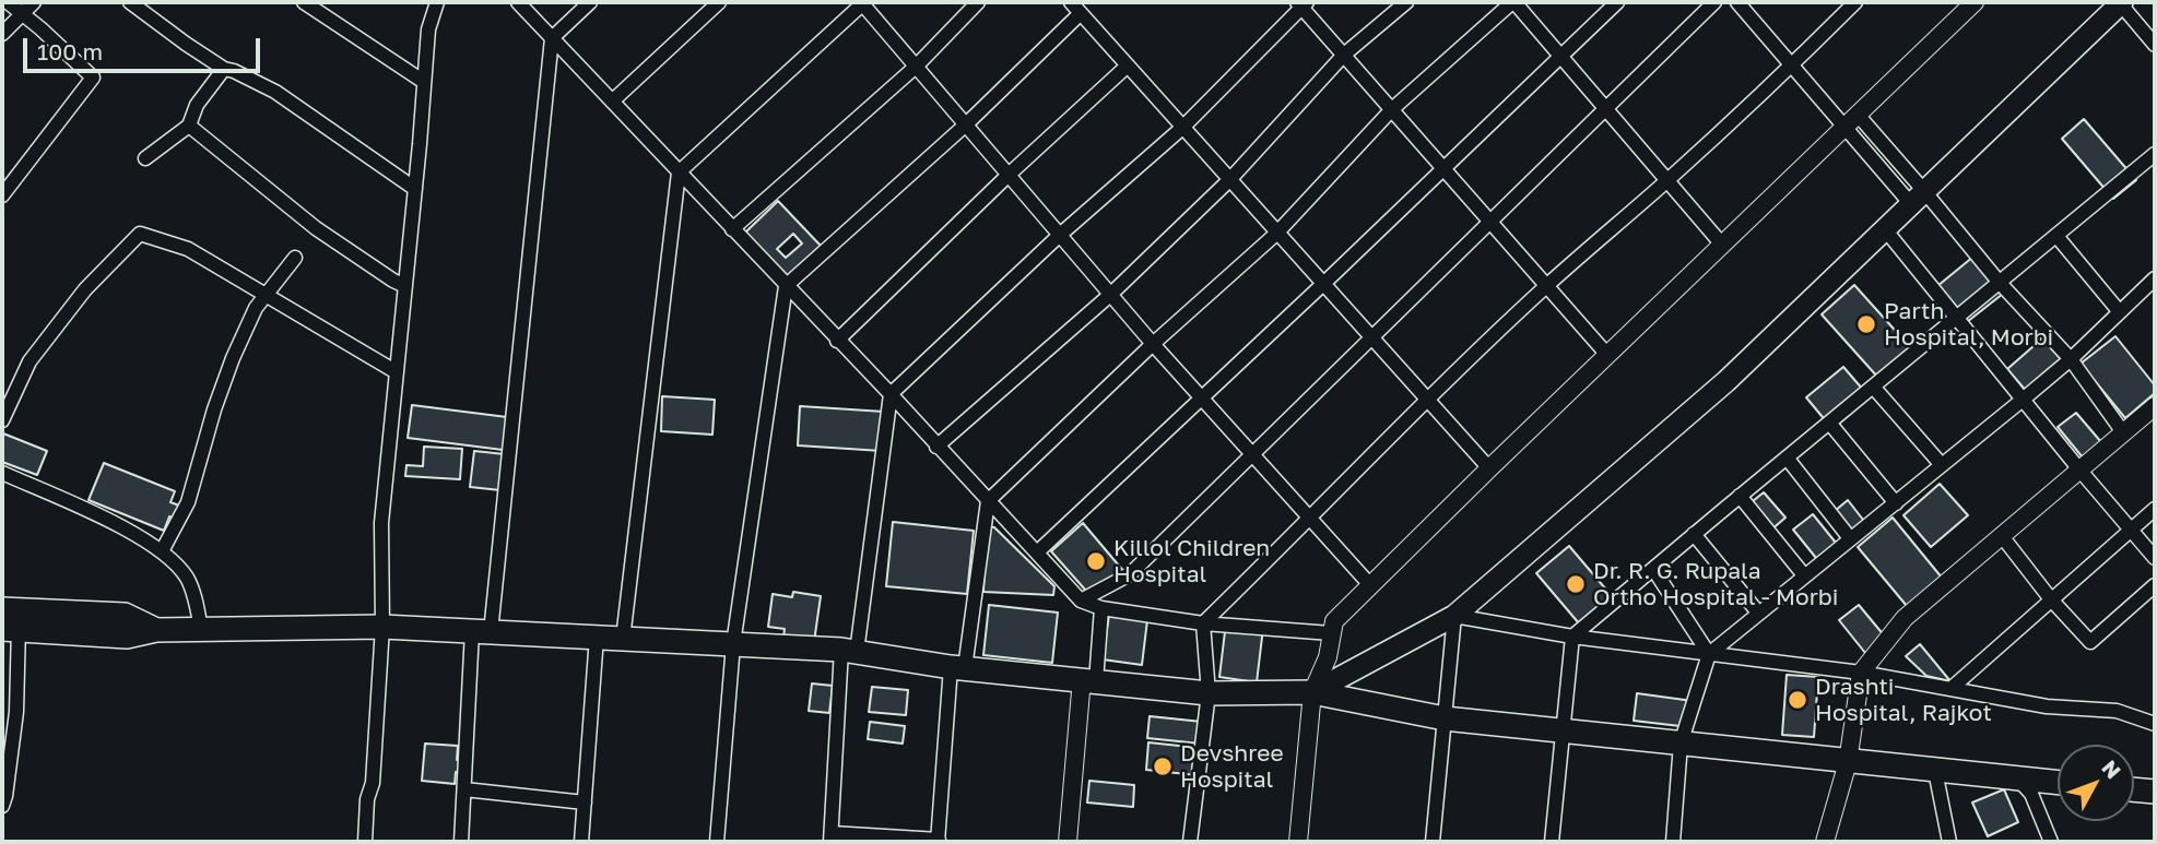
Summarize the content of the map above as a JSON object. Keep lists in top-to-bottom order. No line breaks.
{"places":["Parth Hospital, Morbi","Killol Children Hospital","Dr. R. G. Rupala Ortho Hospital - Morbi","Drashti Hospital, Rajkot","Devshree Hospital"],"scale_bar":"100 m","north":"top right"}
